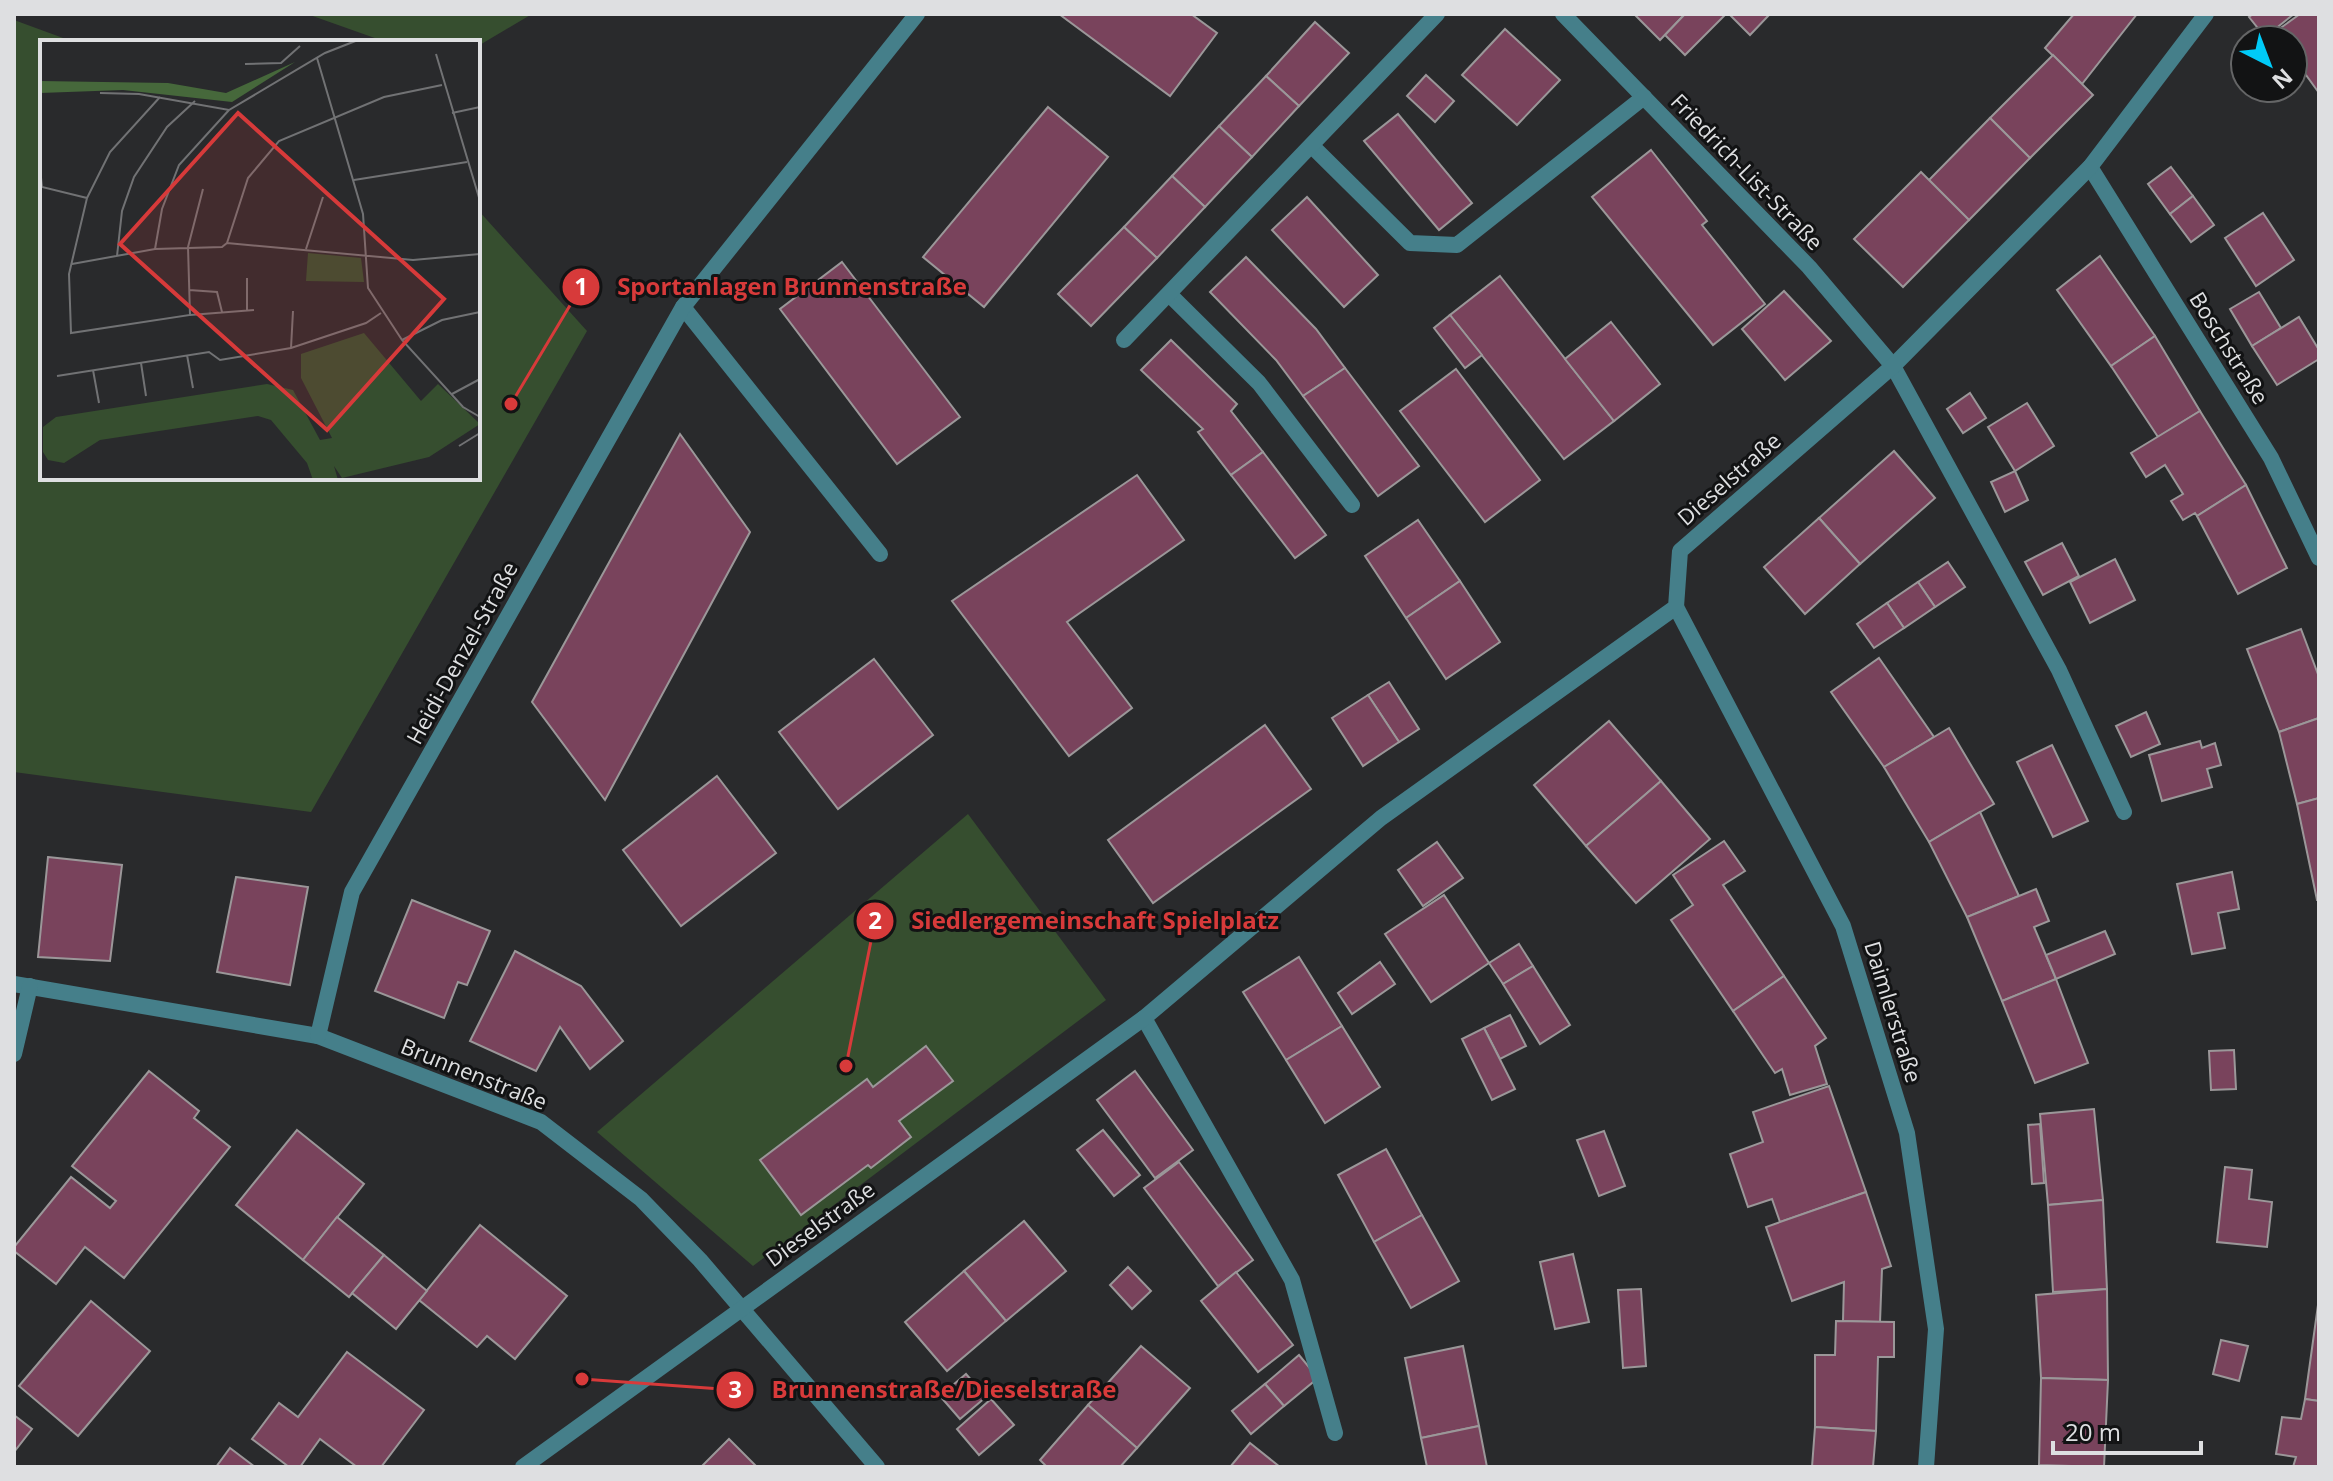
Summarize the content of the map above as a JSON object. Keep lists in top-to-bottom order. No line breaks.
{"streets":{"street":["Friedrich-List-Straße","Boschstraße","Dieselstraße","Heidi-Denzel-Straße","Daimlerstraße","Brunnenstraße"]},"crossings":[["Friedrich-List-Straße","Dieselstraße"],["Boschstraße","Dieselstraße"],["Dieselstraße","Daimlerstraße"],["Dieselstraße","Brunnenstraße"],["Heidi-Denzel-Straße","Brunnenstraße"]],"places":["Sportanlagen Brunnenstraße","Siedlergemeinschaft Spielplatz","Brunnenstraße/Dieselstraße"],"scale_bar":"20 m","north":"bottom right"}
